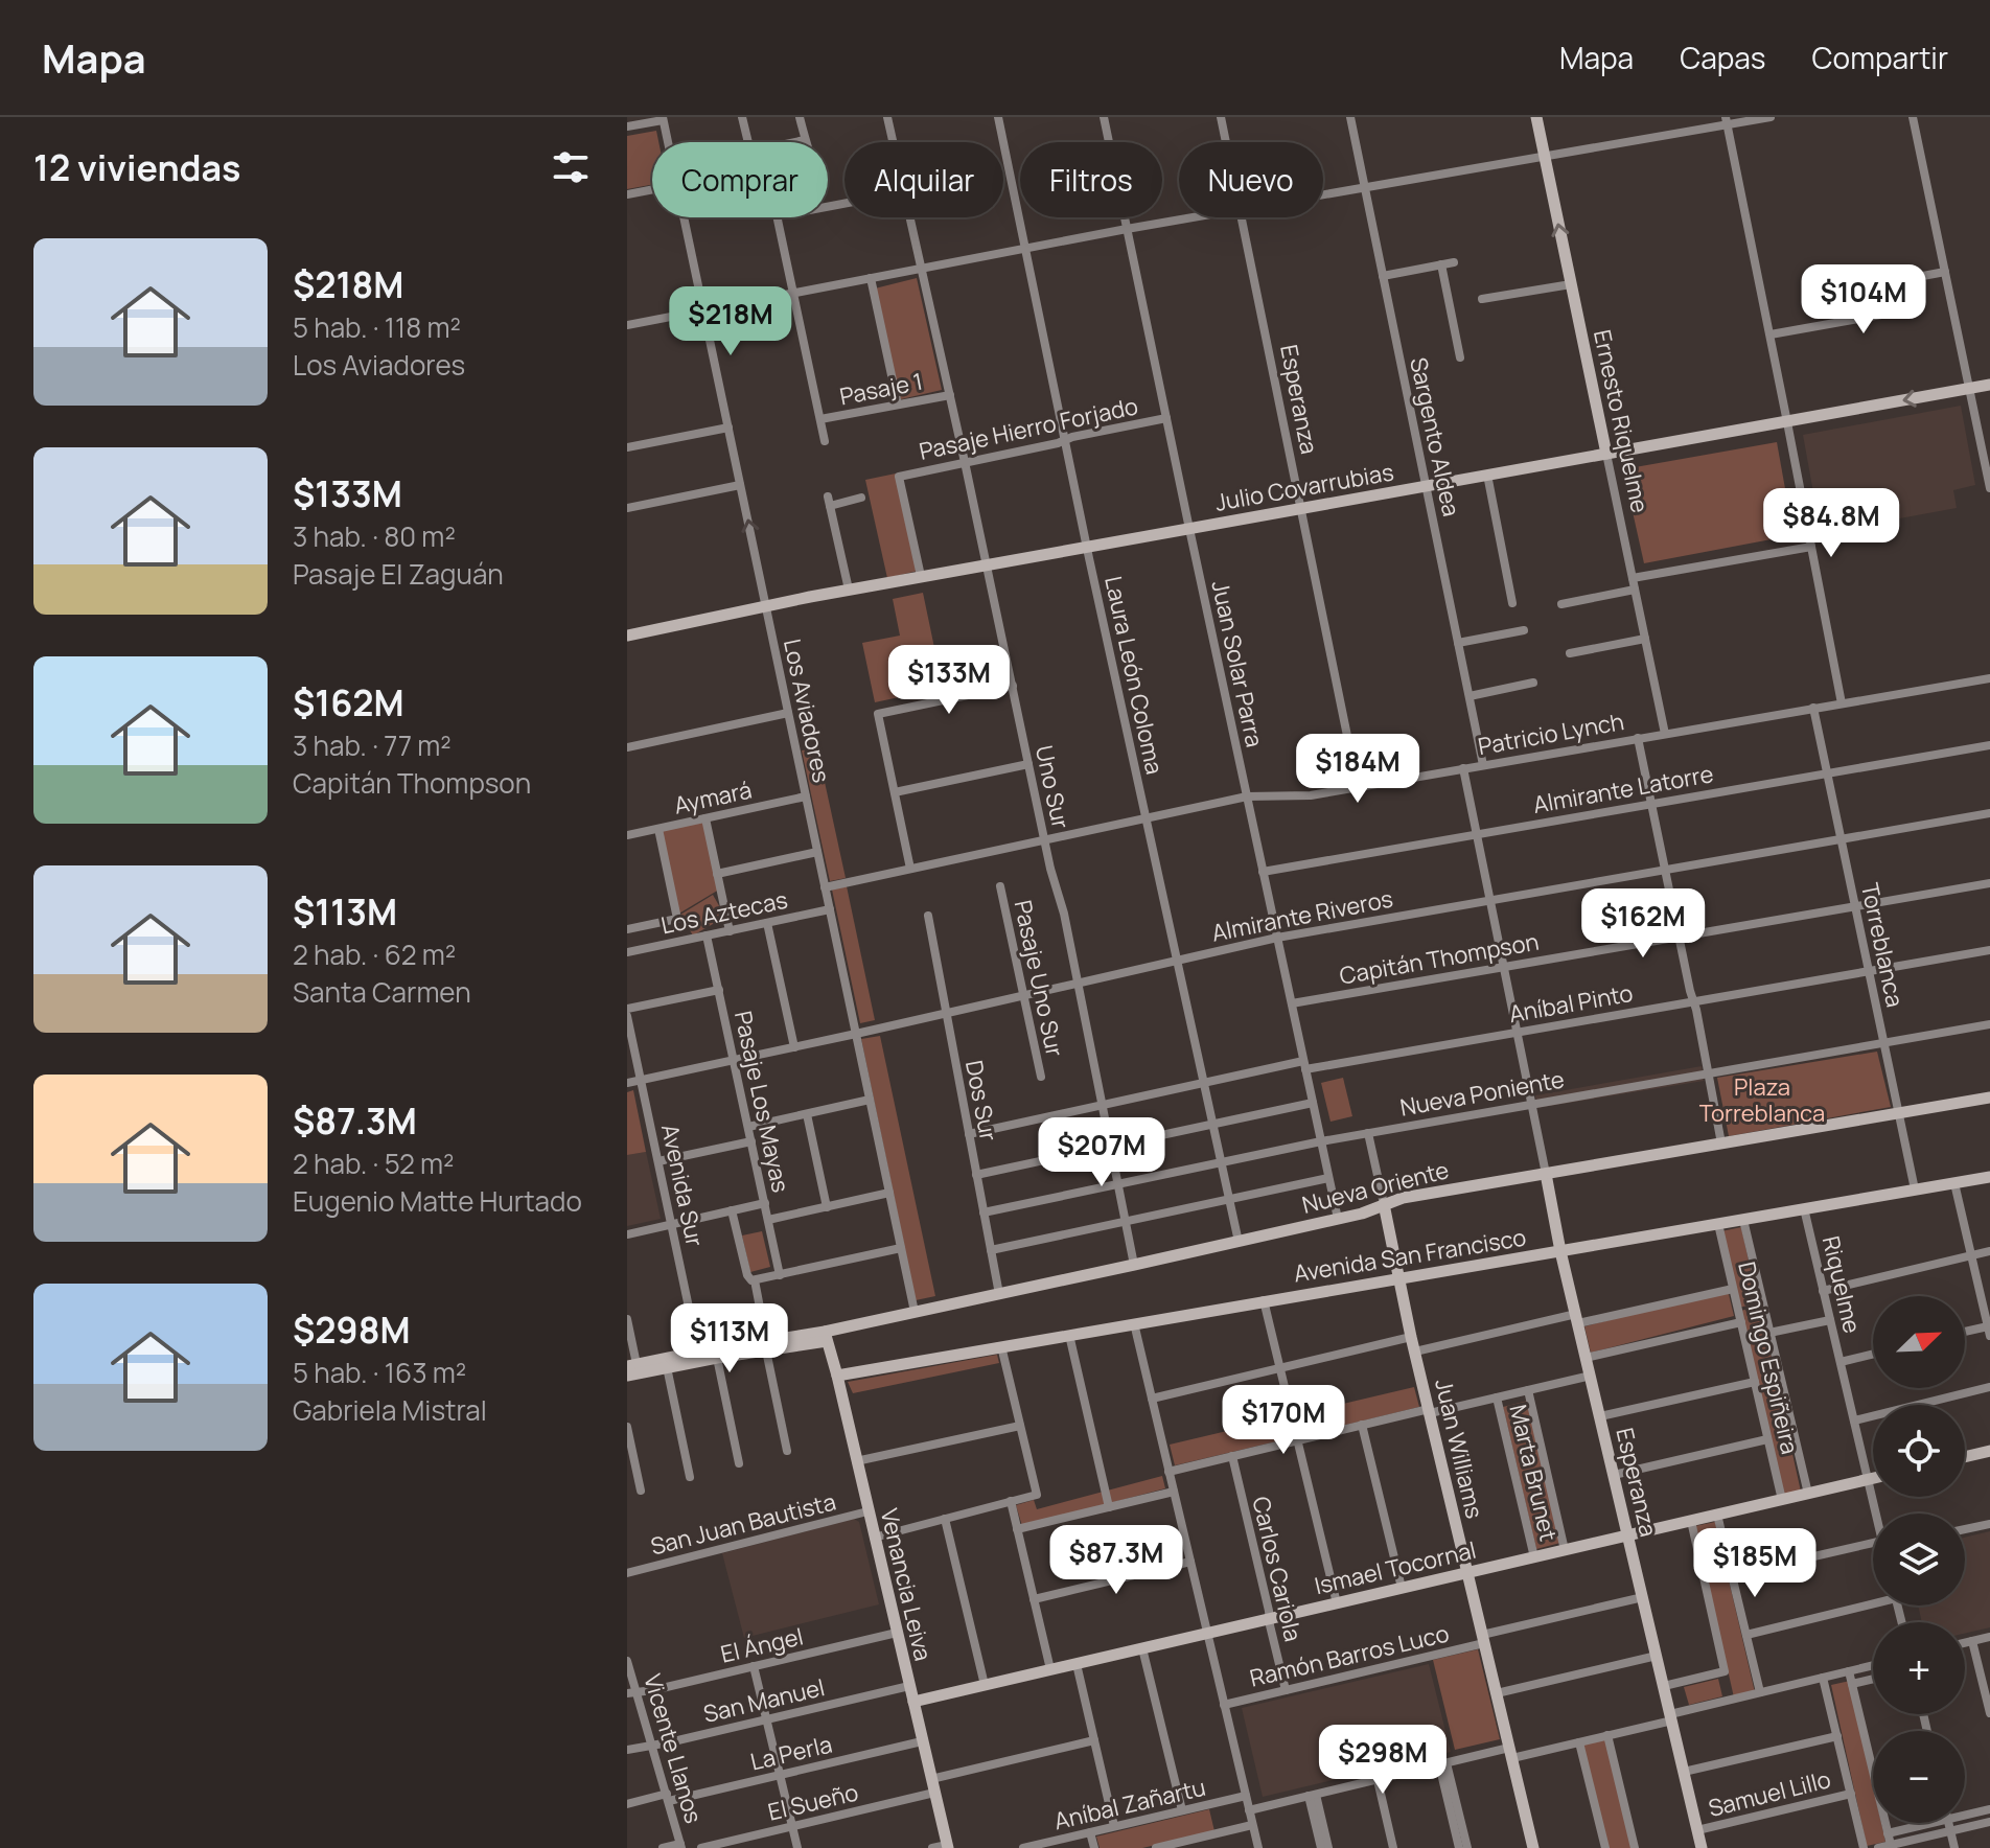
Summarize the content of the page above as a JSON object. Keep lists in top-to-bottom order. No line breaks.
{"streets":{"street":["Pasaje 1","Esperanza","Ernesto Riquelme","Pasaje Hierro Forjado","Sargento Aldea","Julio Covarrubias","Juan Solar Parra","Laura León Coloma","Los Aviadores","Patricio Lynch","Uno Sur","Almirante Latorre","Aymará","Los Aztecas","Almirante Riveros","Torreblanca","Capitán Thompson","Pasaje Uno Sur","Aníbal Pinto","Nueva Poniente","Dos Sur","Pasaje Los Mayas","Avenida Sur","Nueva Oriente","Avenida San Francisco","Riquelme","Domingo Espiñeira","Juan Williams","Marta Brunet","San Juan Bautista","Ismael Tocornal","Carlos Cariola","Venancia Leiva","El Ángel","Ramón Barros Luco","San Manuel","Vicente Llanos","La Perla","Samuel Lillo","El Sueño","Aníbal Zañartu"]},"crossings":[["Pasaje 1","Uno Sur"],["Esperanza","Julio Covarrubias"],["Esperanza","Patricio Lynch"],["Esperanza","Nueva Oriente"],["Esperanza","Avenida San Francisco"],["Esperanza","Ismael Tocornal"],["Esperanza","Ramón Barros Luco"],["Esperanza","Samuel Lillo"],["Ernesto Riquelme","Julio Covarrubias"],["Ernesto Riquelme","Patricio Lynch"],["Pasaje Hierro Forjado","Julio Covarrubias"],["Pasaje Hierro Forjado","Juan Solar Parra"],["Pasaje Hierro Forjado","Laura León Coloma"],["Pasaje Hierro Forjado","Uno Sur"],["Sargento Aldea","Julio Covarrubias"],["Sargento Aldea","Patricio Lynch"],["Julio Covarrubias","Juan Solar Parra"],["Julio Covarrubias","Laura León Coloma"],["Julio Covarrubias","Los Aviadores"],["Julio Covarrubias","Uno Sur"],["Juan Solar Parra","Patricio Lynch"],["Juan Solar Parra","Almirante Latorre"],["Juan Solar Parra","Almirante Riveros"],["Juan Solar Parra","Capitán Thompson"],["Juan Solar Parra","Aníbal Pinto"],["Juan Solar Parra","Nueva Poniente"],["Juan Solar Parra","Nueva Oriente"],["Laura León Coloma","Patricio Lynch"],["Laura León Coloma","Almirante Riveros"],["Laura León Coloma","Aníbal Pinto"],["Laura León Coloma","Nueva Poniente"],["Laura León Coloma","Nueva Oriente"],["Los Aviadores","Patricio Lynch"],["Los Aviadores","Aymará"],["Los Aviadores","Los Aztecas"],["Los Aviadores","Almirante Riveros"],["Los Aviadores","Nueva Oriente"],["Patricio Lynch","Uno Sur"],["Patricio Lynch","Torreblanca"],["Uno Sur","Almirante Riveros"],["Uno Sur","Aníbal Pinto"],["Uno Sur","Nueva Poniente"],["Uno Sur","Nueva Oriente"],["Almirante Latorre","Torreblanca"],["Aymará","Los Aztecas"],["Los Aztecas","Pasaje Los Mayas"],["Almirante Riveros","Torreblanca"],["Almirante Riveros","Pasaje Uno Sur"],["Almirante Riveros","Dos Sur"],["Almirante Riveros","Pasaje Los Mayas"],["Almirante Riveros","Avenida Sur"],["Torreblanca","Capitán Thompson"],["Torreblanca","Aníbal Pinto"],["Torreblanca","Nueva Poniente"],["Torreblanca","Nueva Oriente"],["Torreblanca","Avenida San Francisco"],["Aníbal Pinto","Dos Sur"],["Nueva Poniente","Dos Sur"],["Dos Sur","Nueva Oriente"],["Nueva Oriente","Juan Williams"],["Nueva Oriente","Venancia Leiva"],["Avenida San Francisco","Riquelme"],["Avenida San Francisco","Domingo Espiñeira"],["Avenida San Francisco","Juan Williams"],["Avenida San Francisco","Venancia Leiva"],["Riquelme","Ismael Tocornal"],["Domingo Espiñeira","Ismael Tocornal"],["Juan Williams","Ismael Tocornal"],["Juan Williams","Ramón Barros Luco"],["Marta Brunet","Ismael Tocornal"],["San Juan Bautista","Venancia Leiva"],["Ismael Tocornal","Carlos Cariola"],["Ismael Tocornal","Venancia Leiva"],["Carlos Cariola","Ramón Barros Luco"],["Venancia Leiva","El Ángel"],["Venancia Leiva","San Manuel"],["Venancia Leiva","La Perla"],["Venancia Leiva","El Sueño"],["El Ángel","Vicente Llanos"],["San Manuel","Vicente Llanos"],["Vicente Llanos","La Perla"]],"parks":["Plaza Torreblanca"],"north":"top right","page":{"header":"Mapa","nav":["Mapa","Capas","Compartir"],"heading":"12 viviendas","chip":["Comprar","Alquilar","Filtros","Nuevo"],"list":[{"name":"$218M","note":"5 hab. · 118 m² · Los Aviadores"},{"name":"$133M","note":"3 hab. · 80 m² · Pasaje El Zaguán"},{"name":"$162M","note":"3 hab. · 77 m² · Capitán Thompson"},{"name":"$113M","note":"2 hab. · 62 m² · Santa Carmen"},{"name":"$87.3M","note":"2 hab. · 52 m² · Eugenio Matte Hurtado"},{"name":"$298M","note":"5 hab. · 163 m² · Gabriela Mistral"}],"price":["$104M","$218M","$84.8M","$133M","$184M","$162M","$207M","$113M","$170M","$87.3M","$185M","$298M"],"map_buttons":["+","−"]}}
